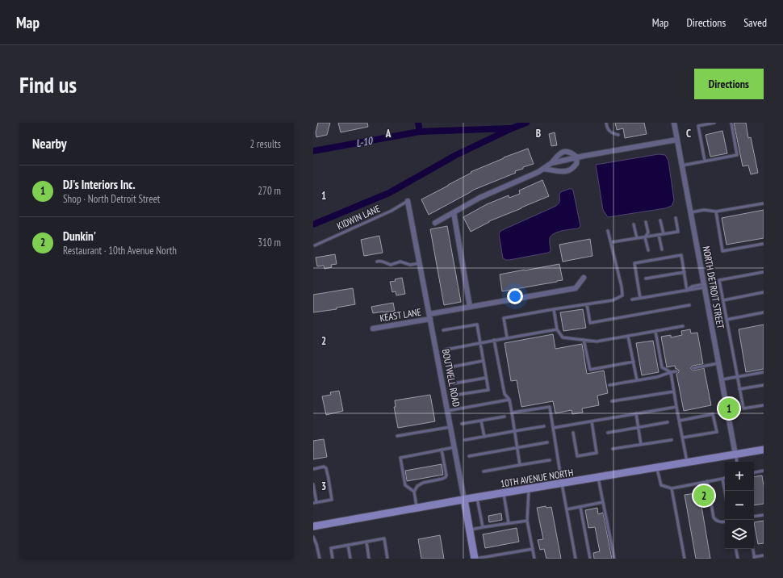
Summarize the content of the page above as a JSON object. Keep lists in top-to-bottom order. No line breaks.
{"streets":{"street":["NORTH DETROIT STREET","KEAST LANE","BOUTWELL ROAD","10TH AVENUE NORTH"],"lane":["KIDWIN LANE"]},"crossings":[["KIDWIN LANE","BOUTWELL ROAD"],["NORTH DETROIT STREET","10TH AVENUE NORTH"],["KEAST LANE","BOUTWELL ROAD"],["BOUTWELL ROAD","10TH AVENUE NORTH"]],"water":["L-10"],"page":{"header":"Map","nav":["Map","Directions","Saved"],"buttons":"Directions","title":"Find us","heading":["Nearby","2 results"],"list":[{"mark":"1","name":"DJ's Interiors Inc.","note":"Shop · North Detroit Street","value":"270 m"},{"mark":"2","name":"Dunkin'","note":"Restaurant · 10th Avenue North","value":"310 m"}],"pins":["1","2"],"map_buttons":["+","−"]},"grid":{"columns":["A","B","C"],"rows":["1","2","3"]}}
